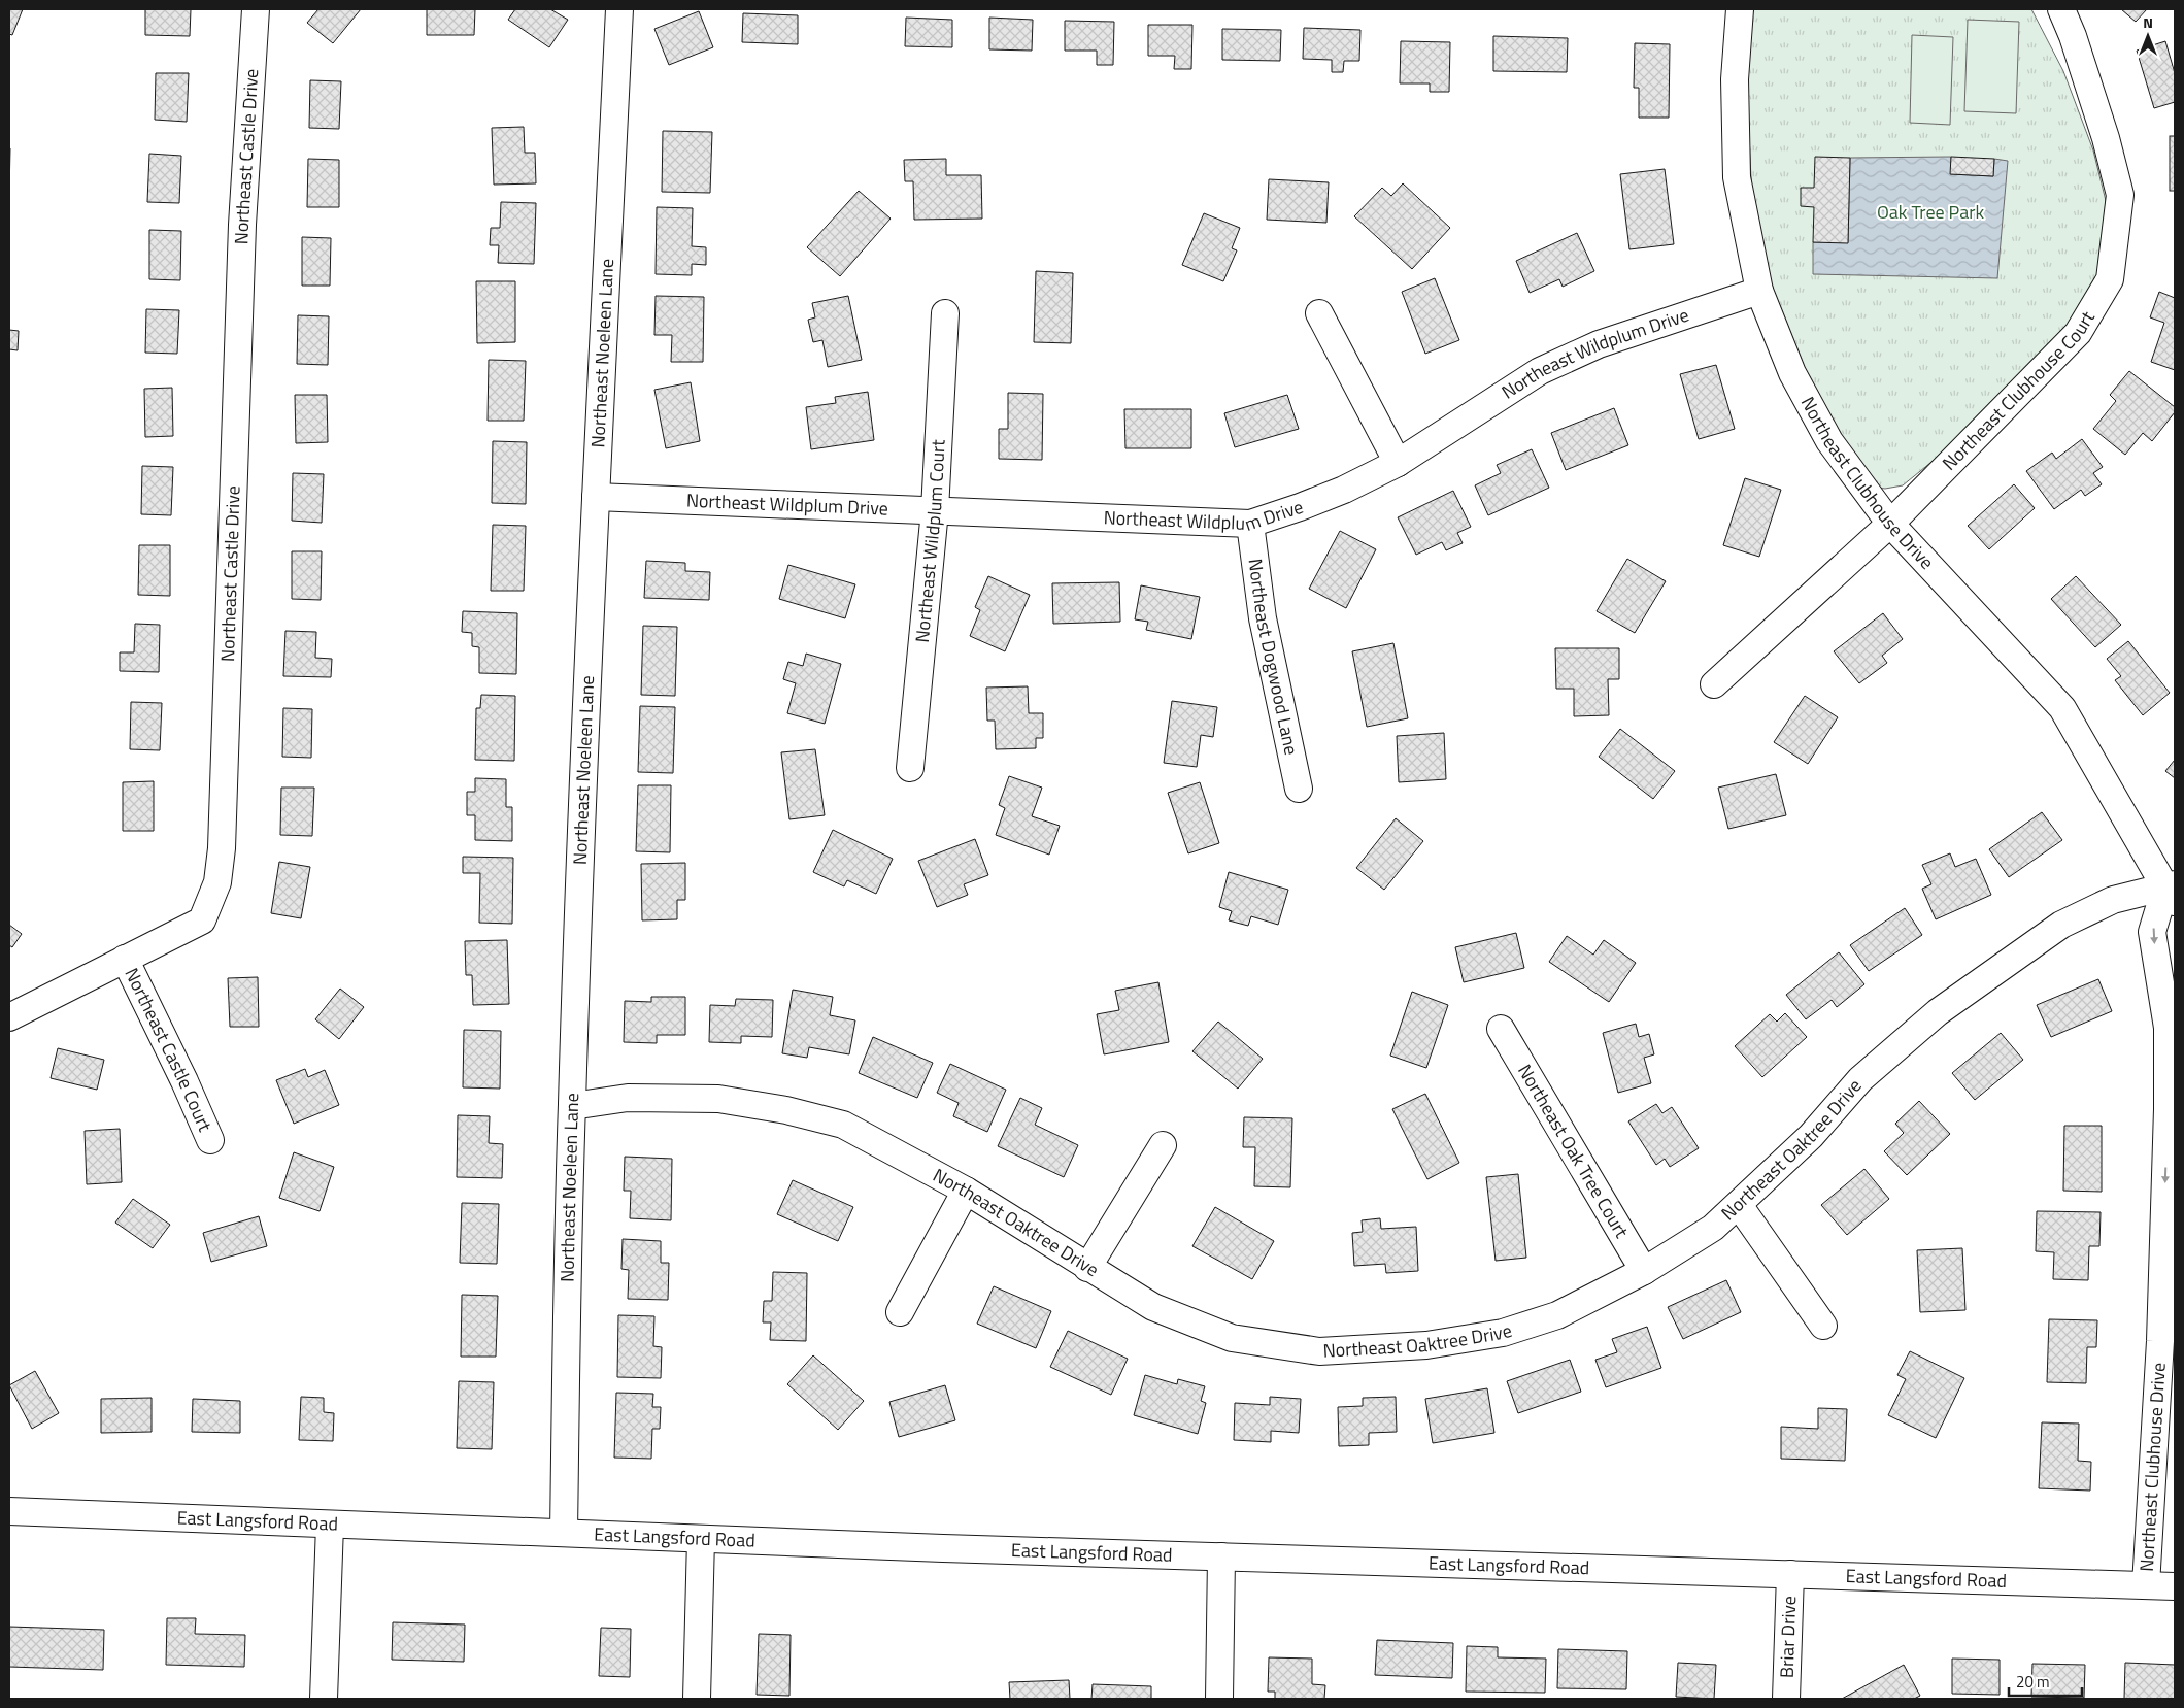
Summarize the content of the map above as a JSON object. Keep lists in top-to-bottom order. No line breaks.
{"streets":{"street":["Northeast Castle Drive","Northeast Noeleen Lane","Northeast Wildplum Drive","Northeast Clubhouse Court","Northeast Clubhouse Drive","Northeast Wildplum Court","Northeast Dogwood Lane","Northeast Castle Court","Northeast Oaktree Drive","Northeast Oak Tree Court","East Langsford Road","Briar Drive"]},"crossings":[["Northeast Castle Drive","Northeast Castle Court"],["Northeast Noeleen Lane","Northeast Wildplum Drive"],["Northeast Noeleen Lane","Northeast Oaktree Drive"],["Northeast Noeleen Lane","East Langsford Road"],["Northeast Wildplum Drive","Northeast Clubhouse Drive"],["Northeast Wildplum Drive","Northeast Wildplum Court"],["Northeast Wildplum Drive","Northeast Dogwood Lane"],["Northeast Clubhouse Court","Northeast Clubhouse Drive"],["Northeast Clubhouse Drive","Northeast Oaktree Drive"],["Northeast Clubhouse Drive","East Langsford Road"],["Northeast Oaktree Drive","Northeast Oak Tree Court"],["East Langsford Road","Briar Drive"]],"parks":["Oak Tree Park"],"scale_bar":"20 m","north":"top"}
